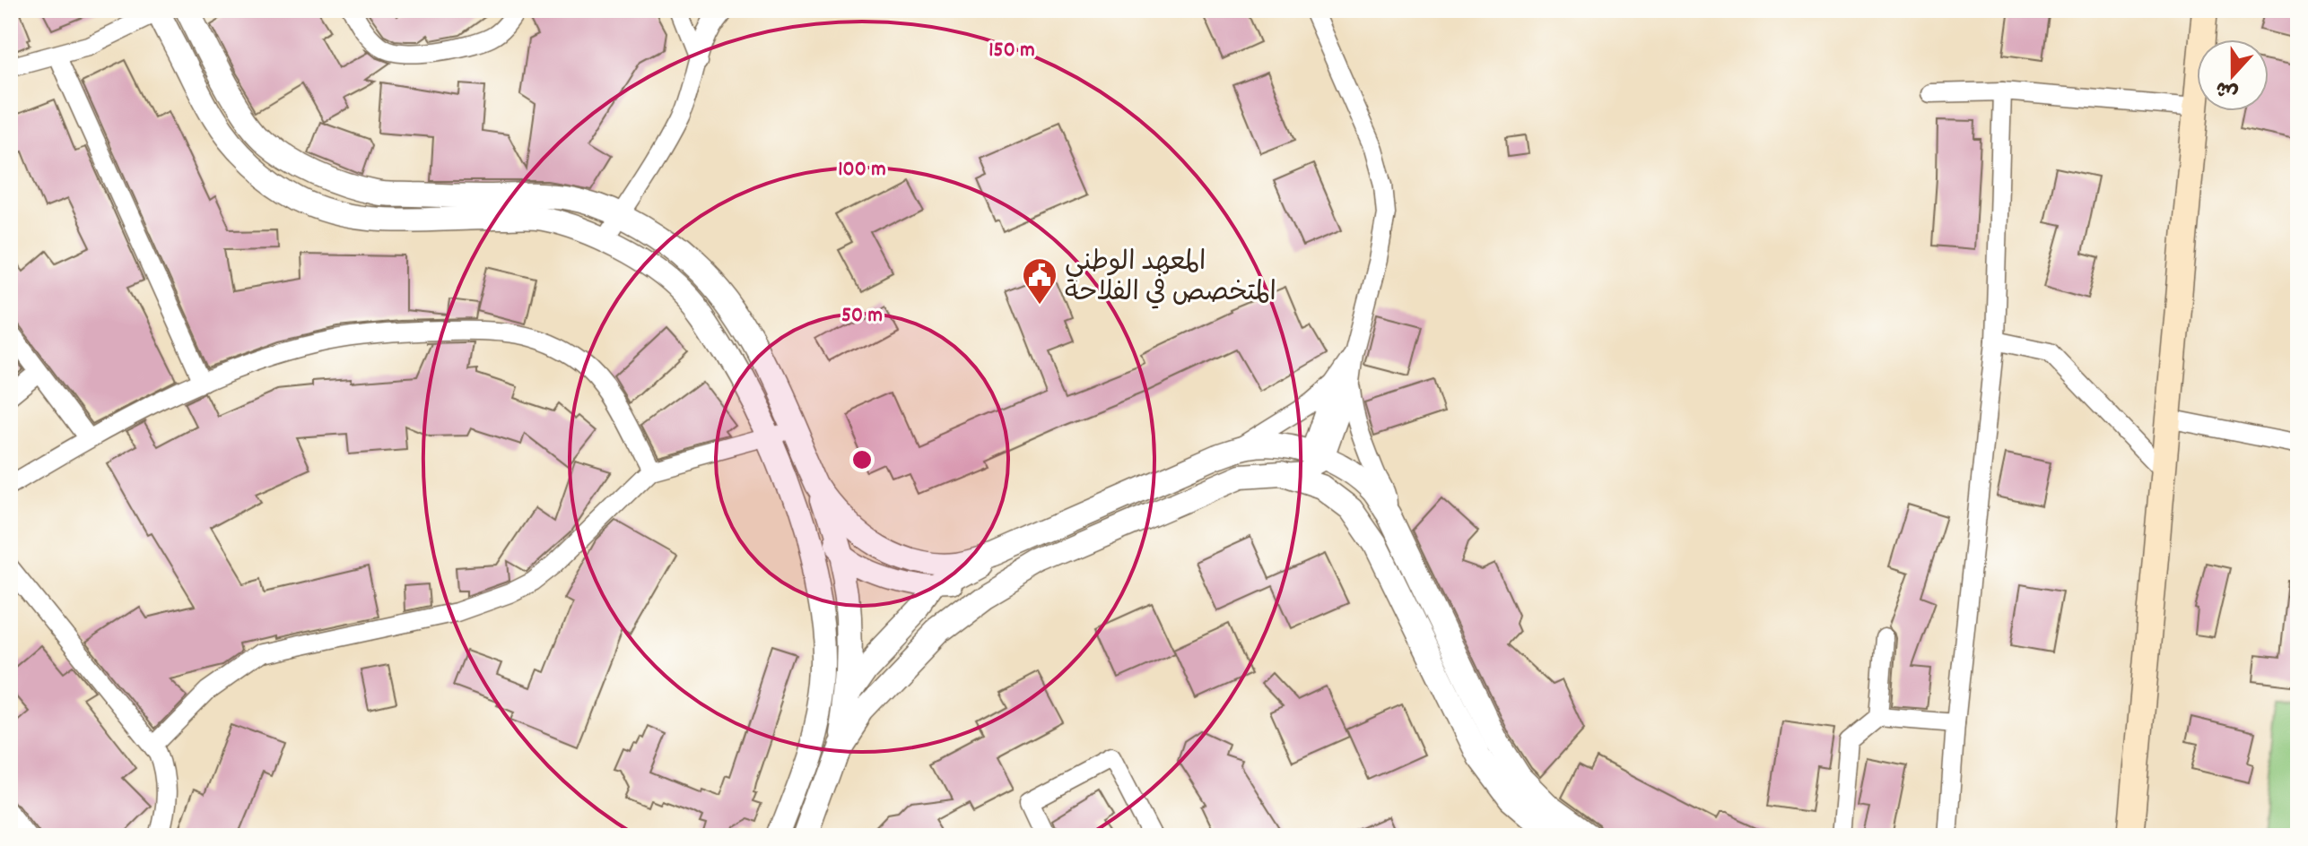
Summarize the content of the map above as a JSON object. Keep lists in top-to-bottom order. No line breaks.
{"places":{"public building":["المعهد الوطني المتخصص في الفلاحة"]},"north":"bottom","rings":["150 m","100 m","50 m"]}
